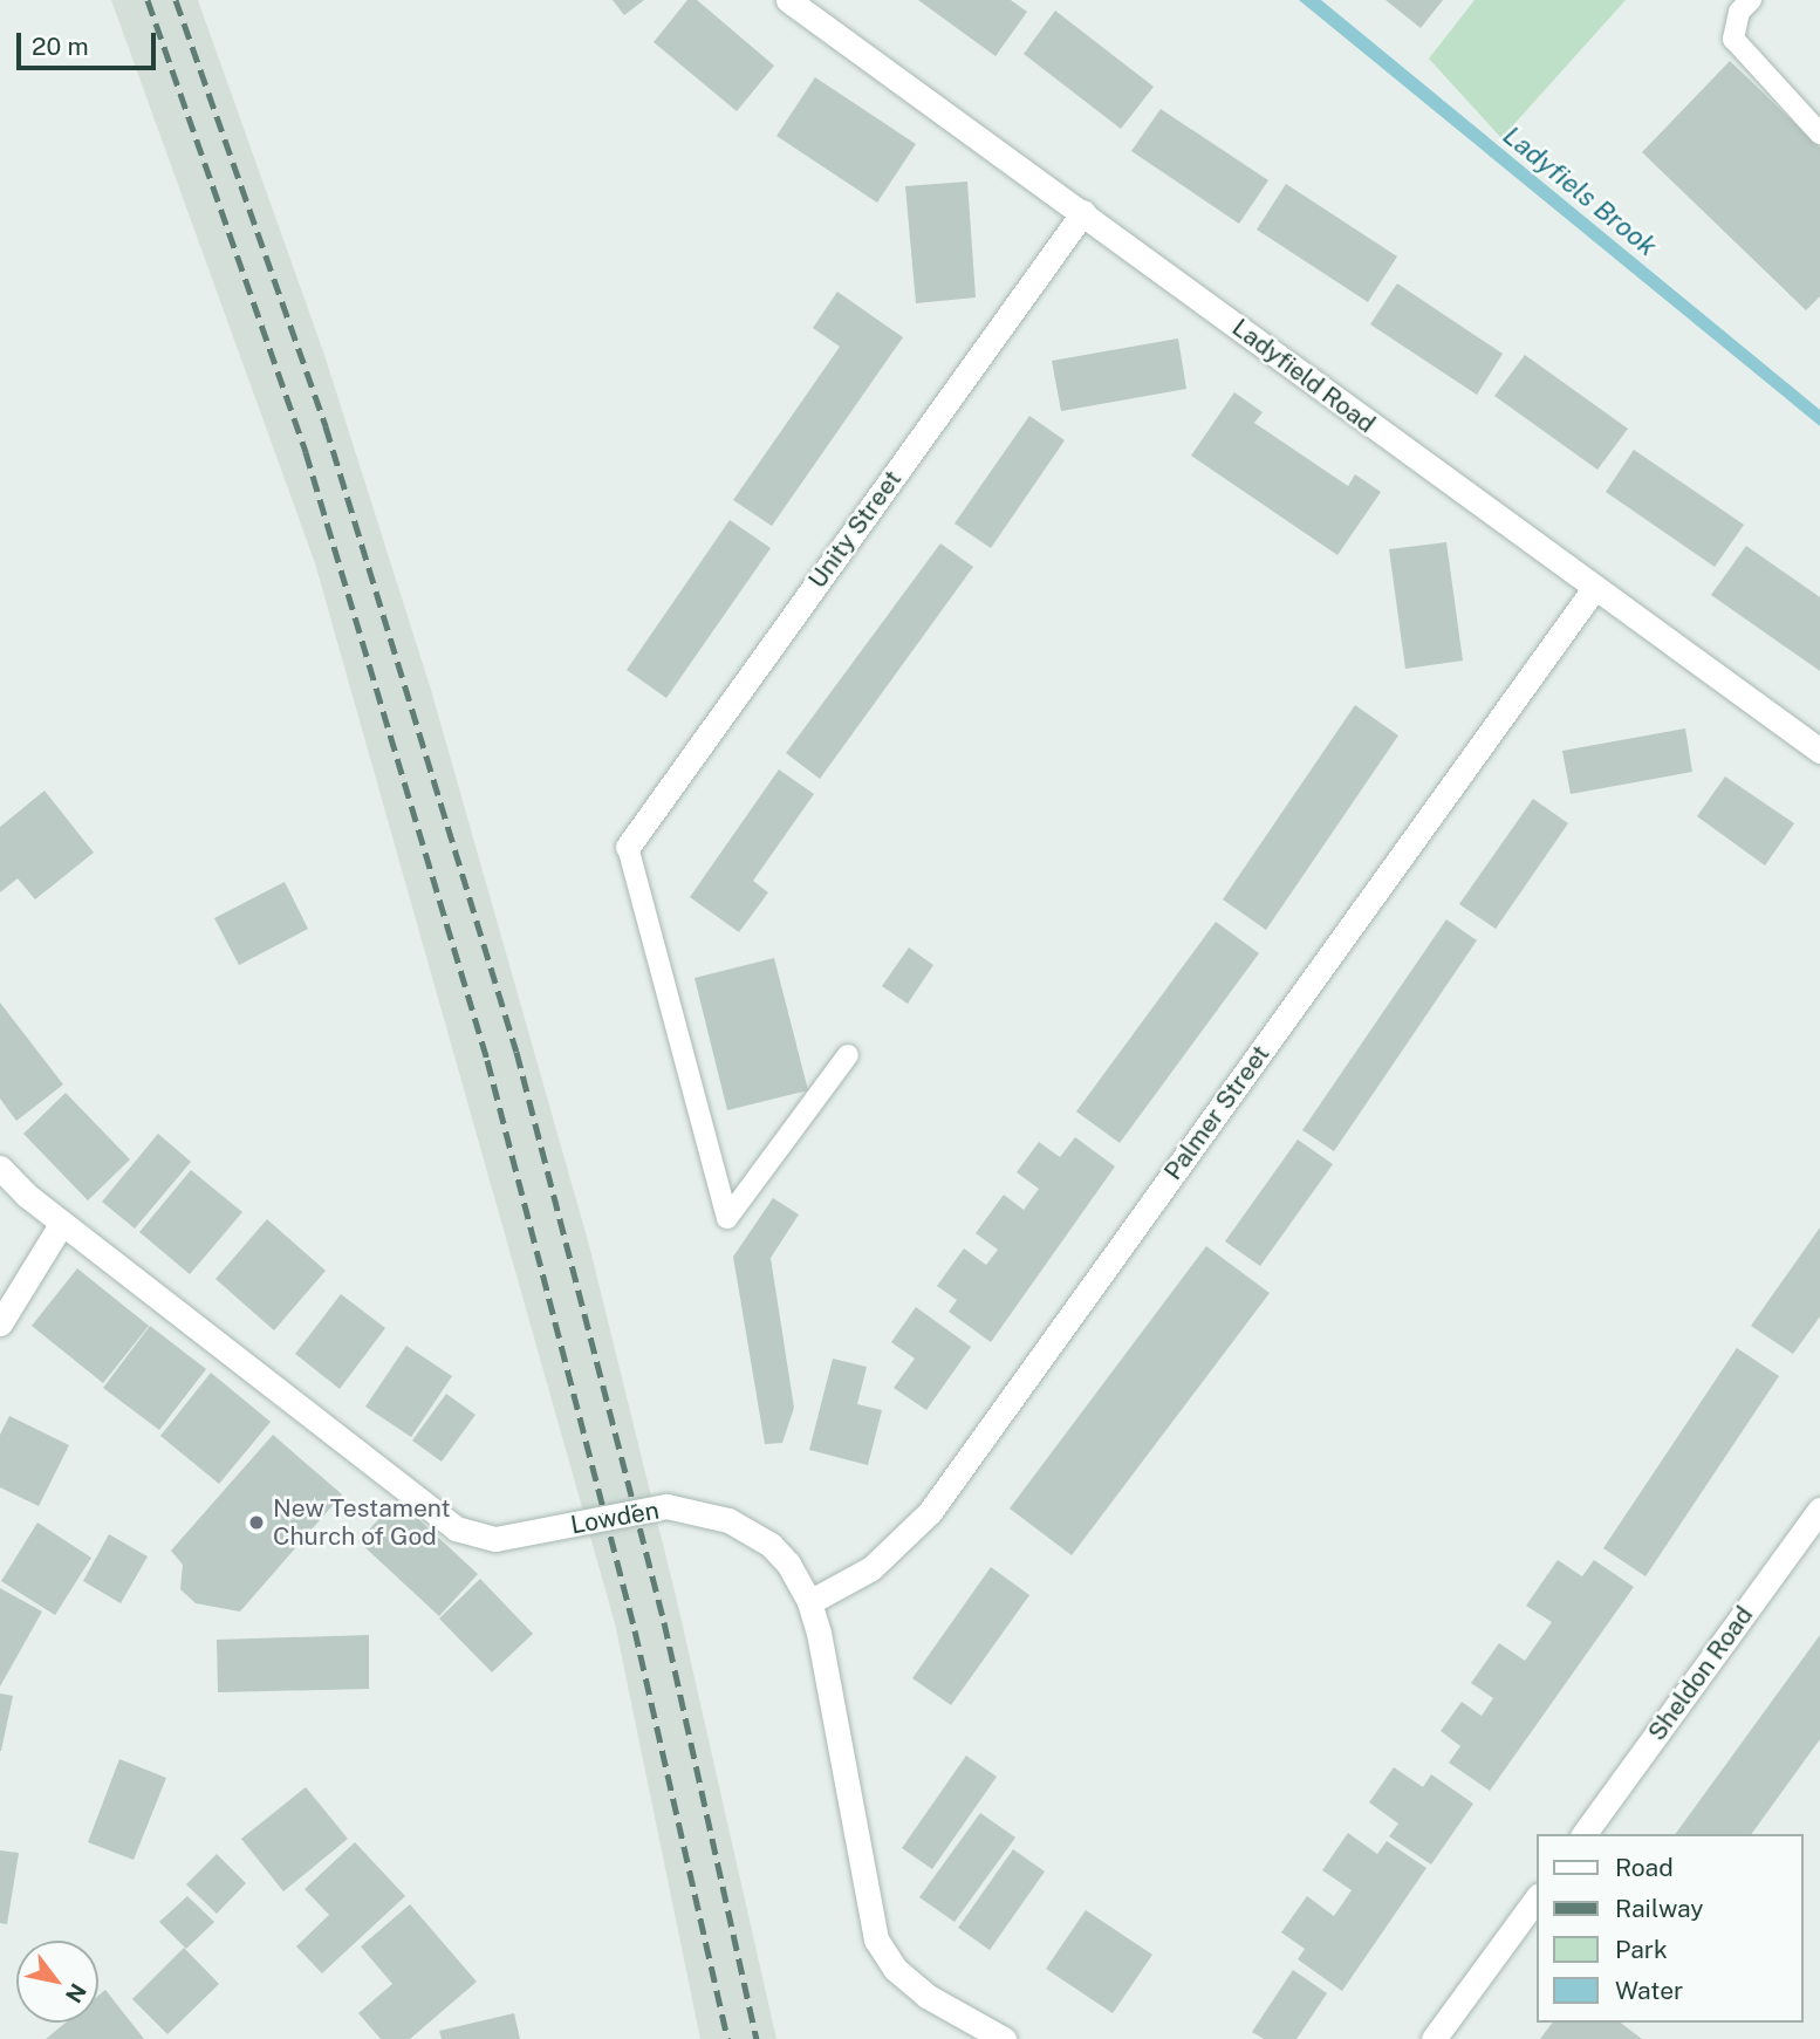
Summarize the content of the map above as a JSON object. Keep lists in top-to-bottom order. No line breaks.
{"streets":{"street":["Ladyfield Road","Unity Street","Palmer Street","Lowden","Sheldon Road"]},"crossings":[["Ladyfield Road","Unity Street"],["Ladyfield Road","Palmer Street"],["Palmer Street","Lowden"]],"water":["Ladyfiels Brook"],"places":["New Testament Church of God"],"legend":["Road","Railway","Park","Water"],"scale_bar":"20 m","north":"bottom right"}
